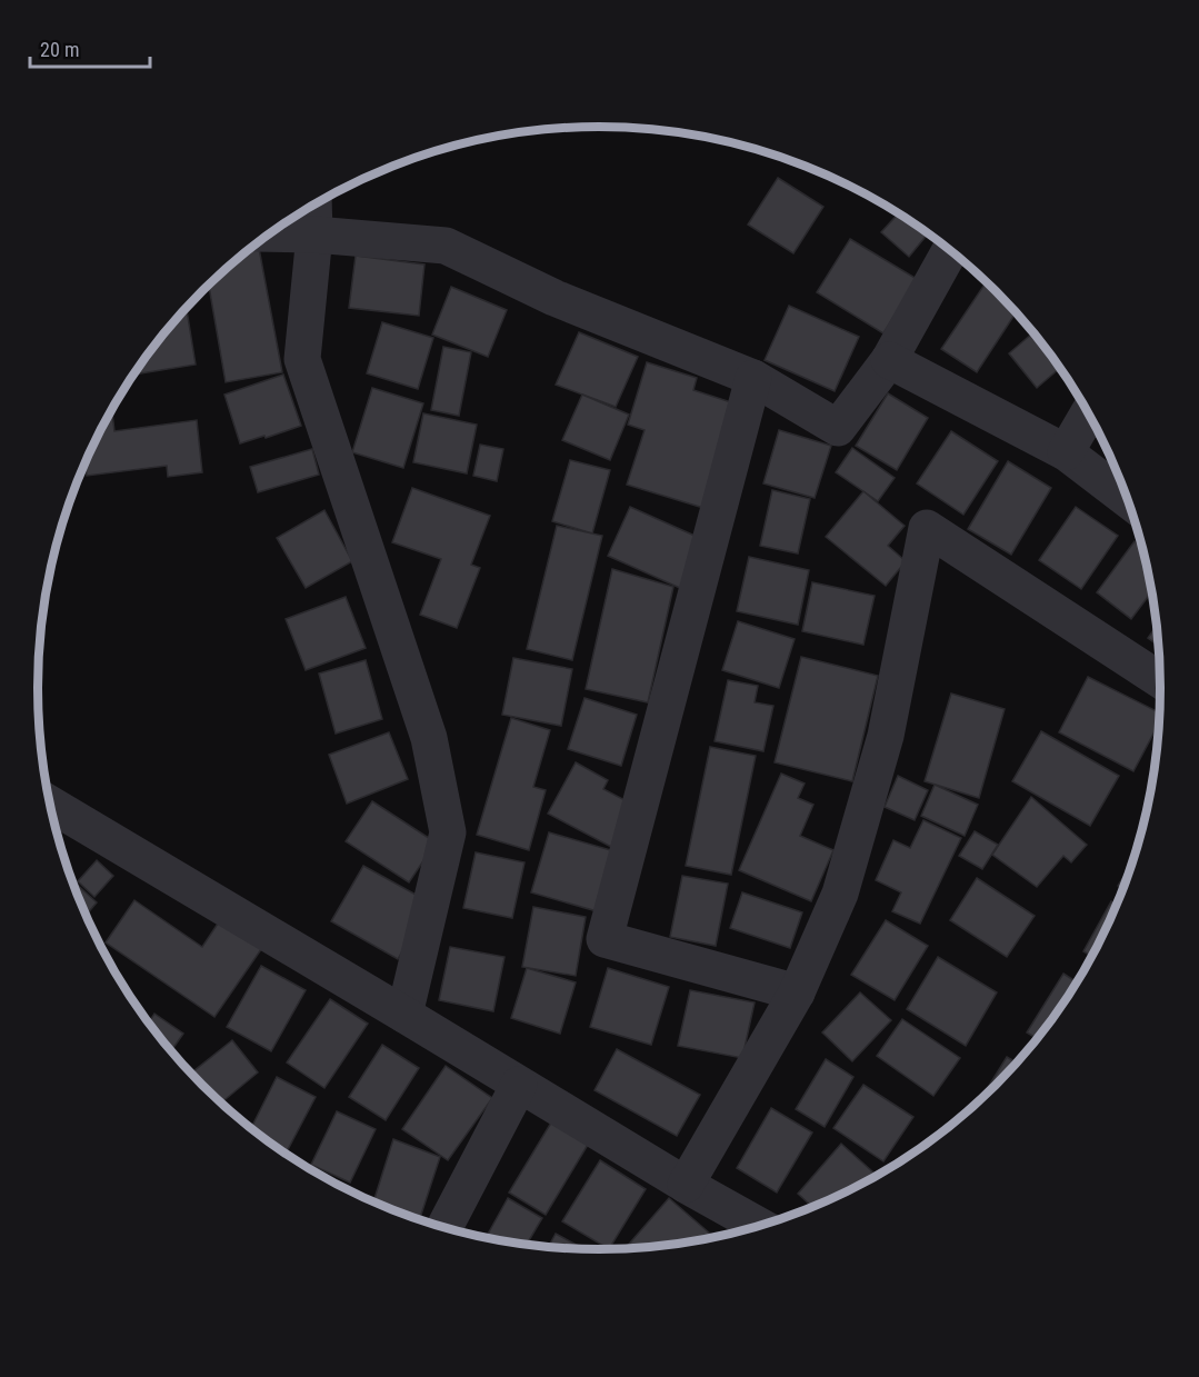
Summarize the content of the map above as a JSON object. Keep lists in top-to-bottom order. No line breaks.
{"scale_bar":"20 m"}
